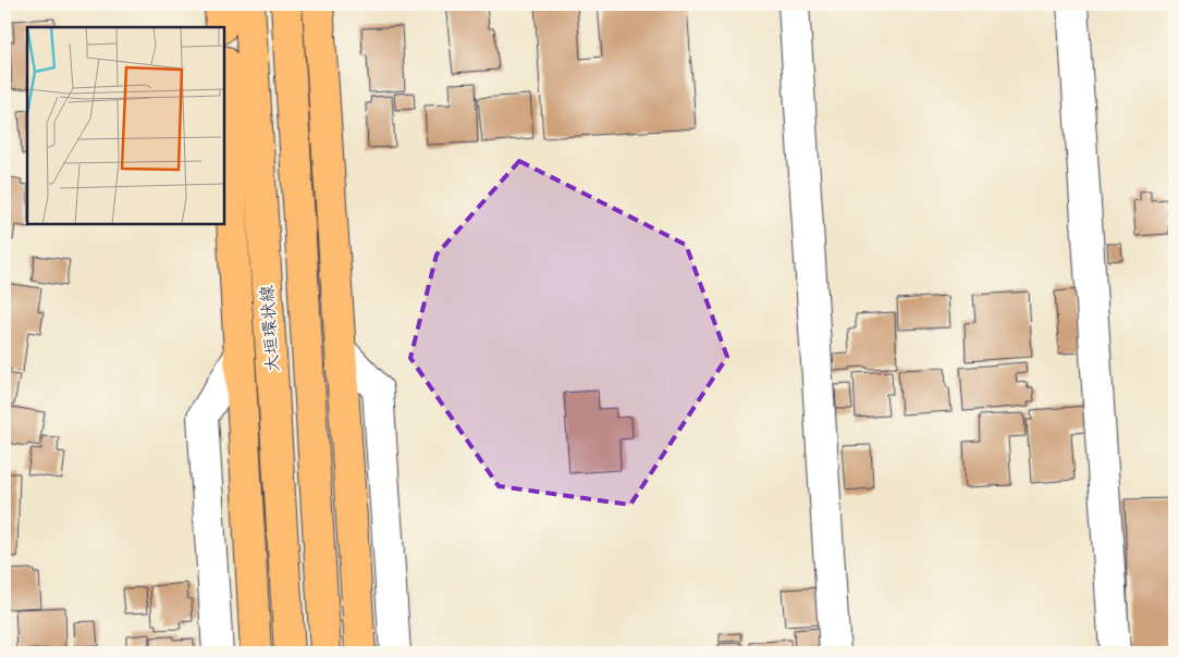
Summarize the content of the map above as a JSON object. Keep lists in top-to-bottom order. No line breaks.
{"streets":{"main road":["大垣環状線"]}}
